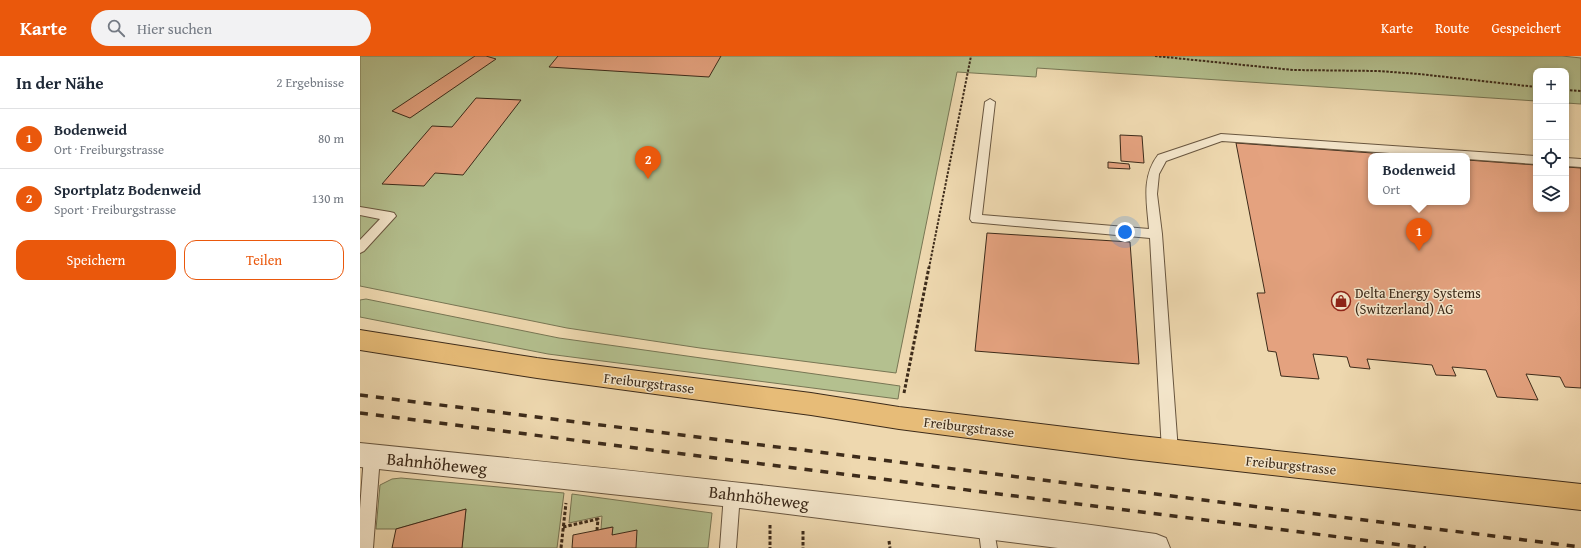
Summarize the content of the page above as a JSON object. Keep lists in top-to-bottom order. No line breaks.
{"streets":{"main road":["Freiburgstrasse"],"street":["Bahnhöheweg"]},"places":{"shop":["Delta Energy Systems (Switzerland) AG"]},"page":{"header":"Karte","search":"Hier suchen","nav":["Karte","Route","Gespeichert"],"heading":["In der Nähe","2 Ergebnisse"],"map_buttons":["+","−"],"list":[{"mark":"1","name":"Bodenweid","note":"Ort · Freiburgstrasse","value":"80 m"},{"mark":"2","name":"Sportplatz Bodenweid","note":"Sport · Freiburgstrasse","value":"130 m"}],"pins":["2","1"],"popup":["Bodenweid","Ort"],"buttons":["Speichern","Teilen"]}}
